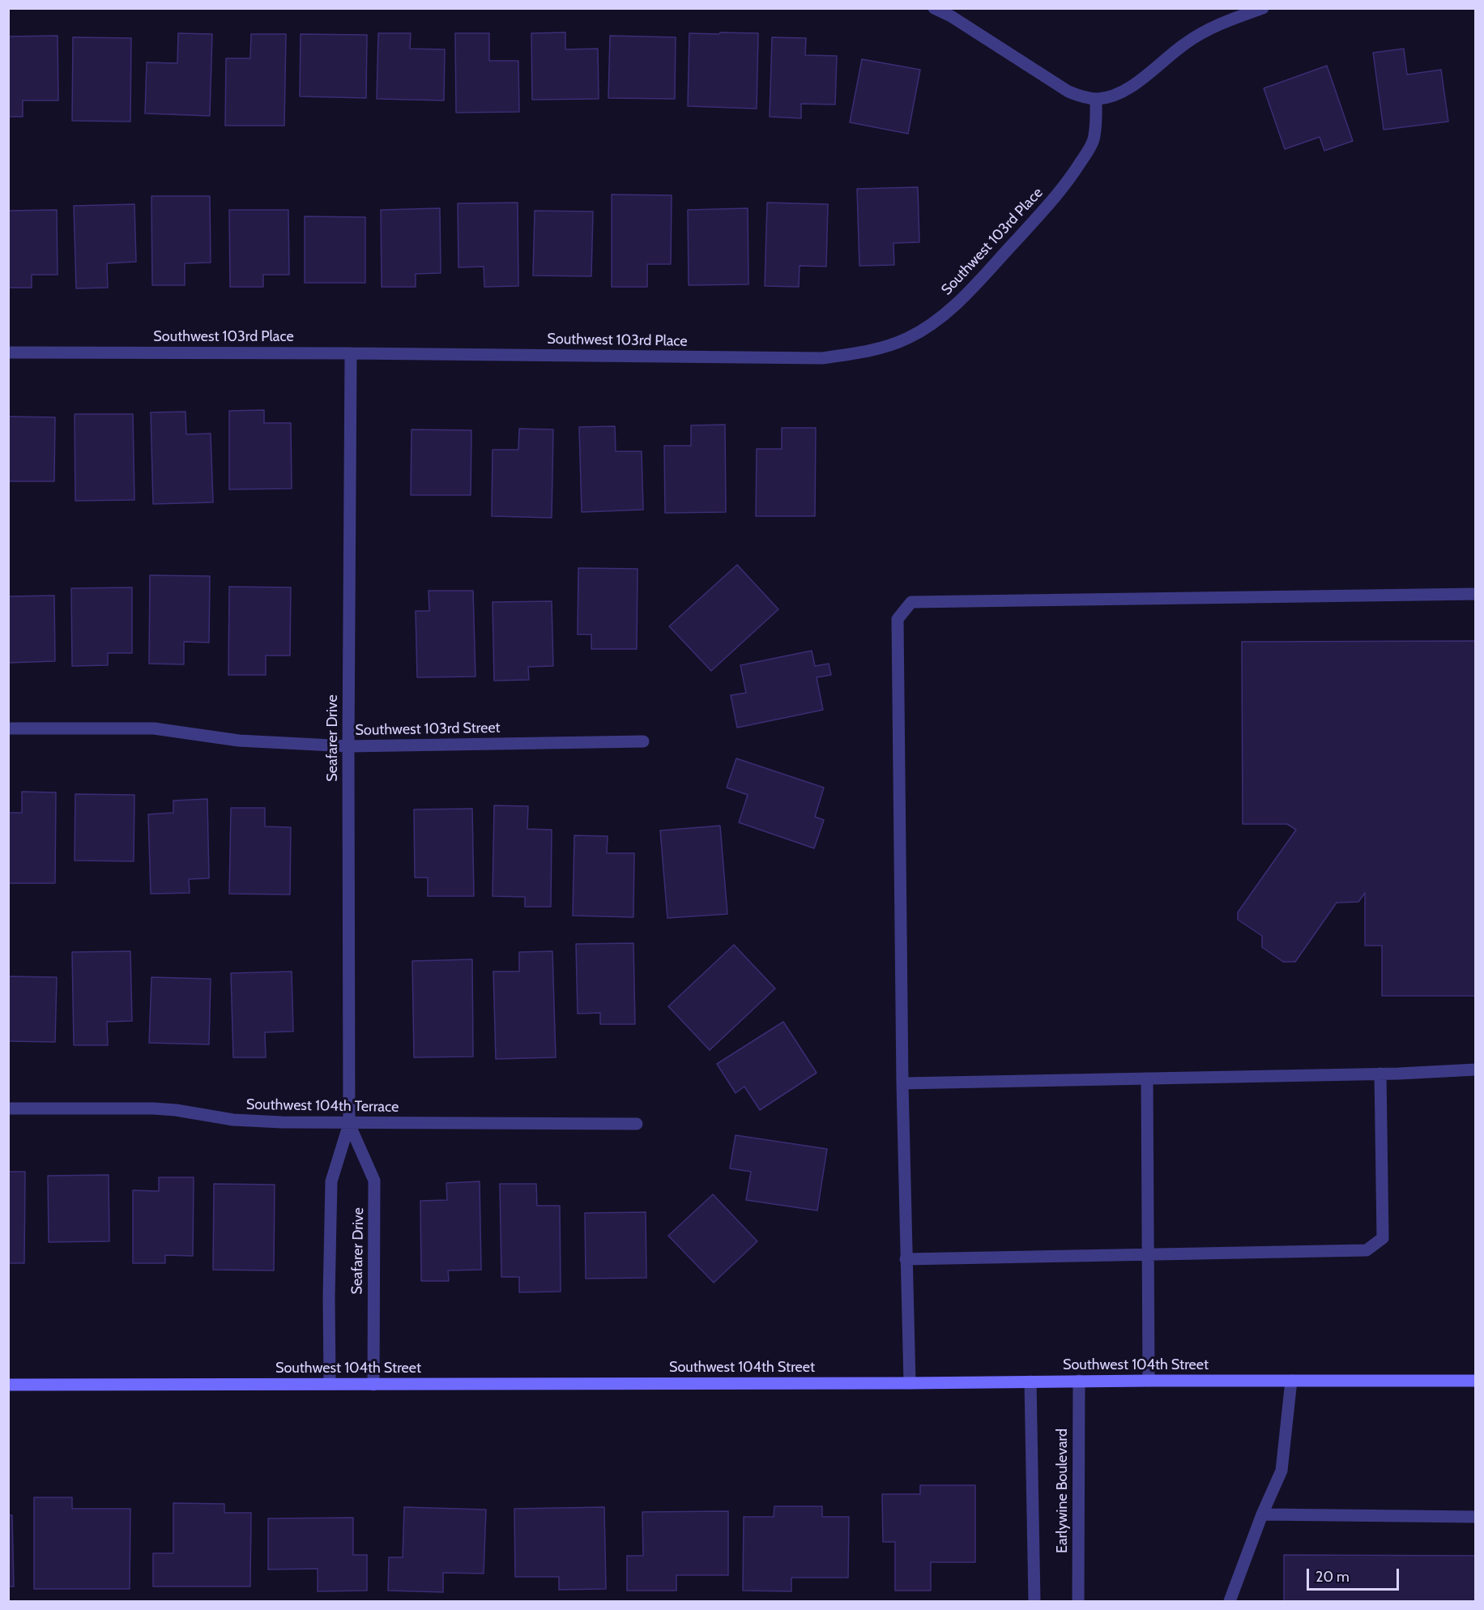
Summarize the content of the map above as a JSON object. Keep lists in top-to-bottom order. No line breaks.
{"streets":{"main road":["Southwest 104th Street"],"street":["Southwest 103rd Place","Southwest 103rd Street","Seafarer Drive","Southwest 104th Terrace","Earlywine Boulevard"]},"crossings":[["Southwest 103rd Place","Seafarer Drive"],["Southwest 103rd Street","Seafarer Drive"],["Seafarer Drive","Southwest 104th Terrace"],["Seafarer Drive","Southwest 104th Street"],["Southwest 104th Street","Earlywine Boulevard"]],"scale_bar":"20 m"}
